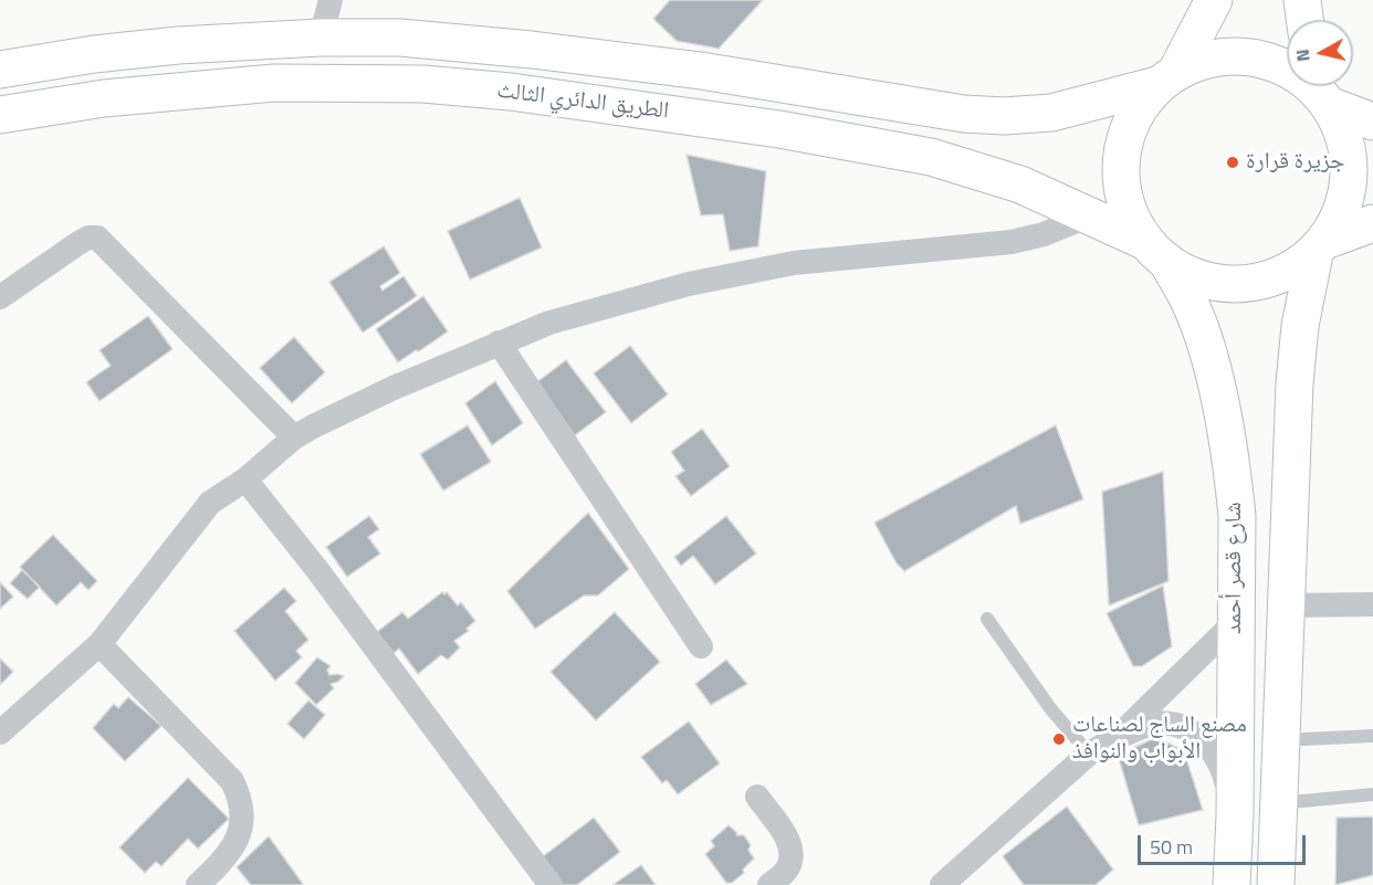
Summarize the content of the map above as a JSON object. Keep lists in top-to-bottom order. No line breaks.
{"streets":{"main road":["الطريق الدائري الثالث","شارع قصر أحمد"]},"crossings":[["الطريق الدائري الثالث","شارع قصر أحمد"]],"places":["جزيرة قرارة","مصنع الساج لصناعات الأبواب والنوافذ"],"scale_bar":"50 m","north":"left"}
